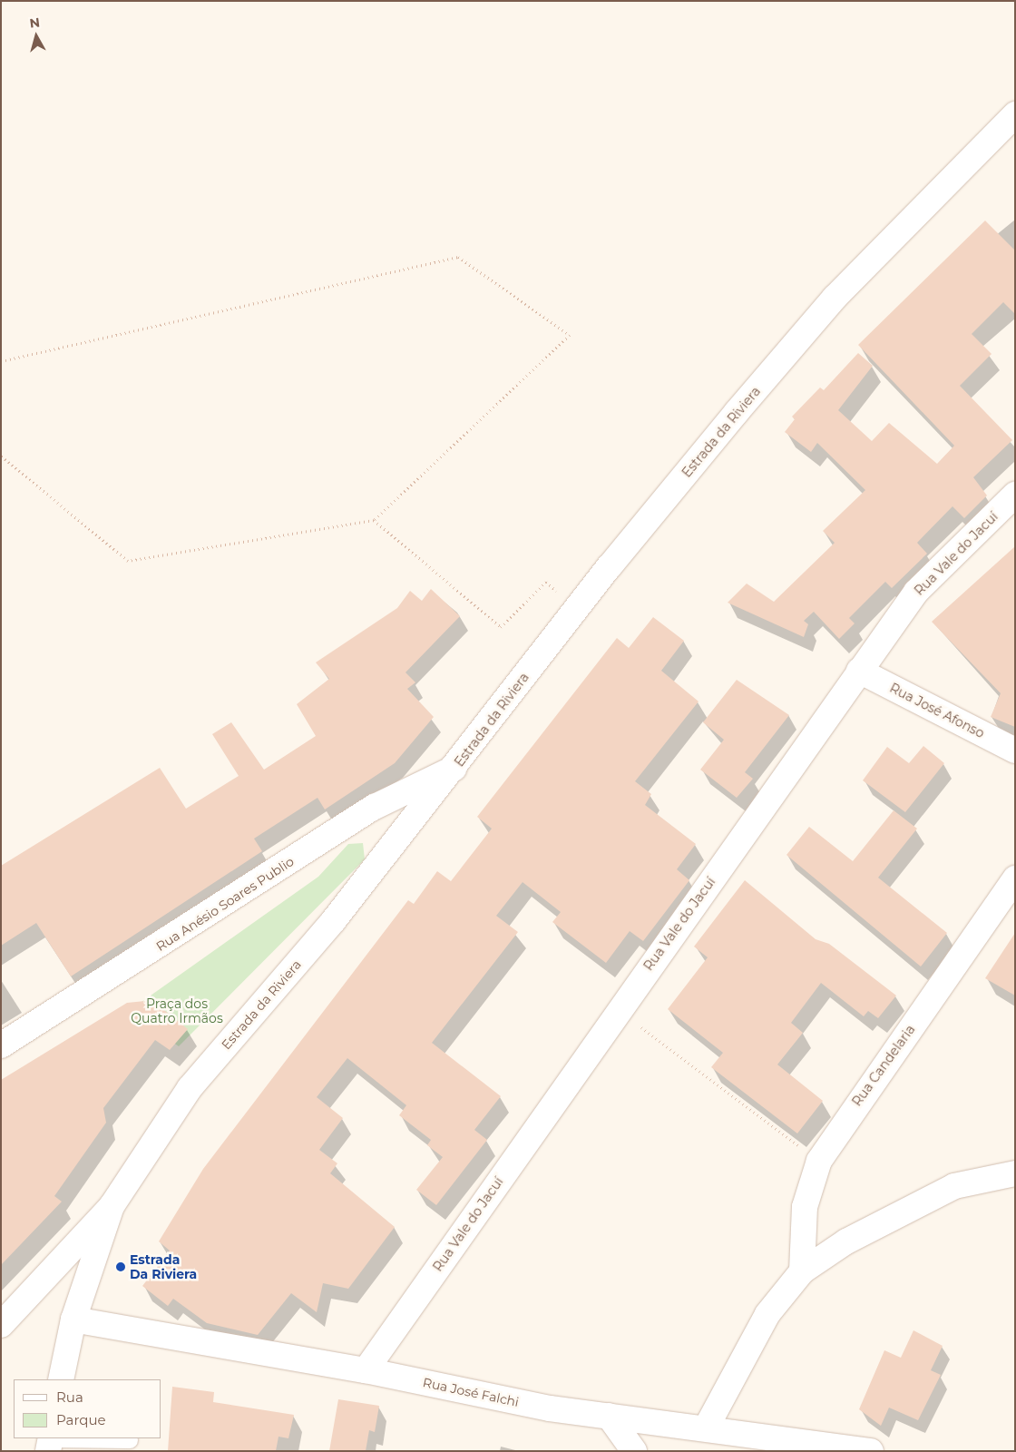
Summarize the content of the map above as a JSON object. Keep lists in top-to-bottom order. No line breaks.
{"streets":{"street":["Estrada da Riviera","Rua Vale do Jacuí","Rua José Afonso","Rua Anésio Soares Publio","Rua Candelaria","Rua José Falchi"]},"crossings":[["Estrada da Riviera","Rua Anésio Soares Publio"],["Estrada da Riviera","Rua José Falchi"],["Rua Vale do Jacuí","Rua José Afonso"],["Rua Vale do Jacuí","Rua José Falchi"]],"parks":["Praça dos Quatro Irmãos"],"places":["Estrada Da Riviera"],"legend":["Rua","Parque"],"north":"top"}
